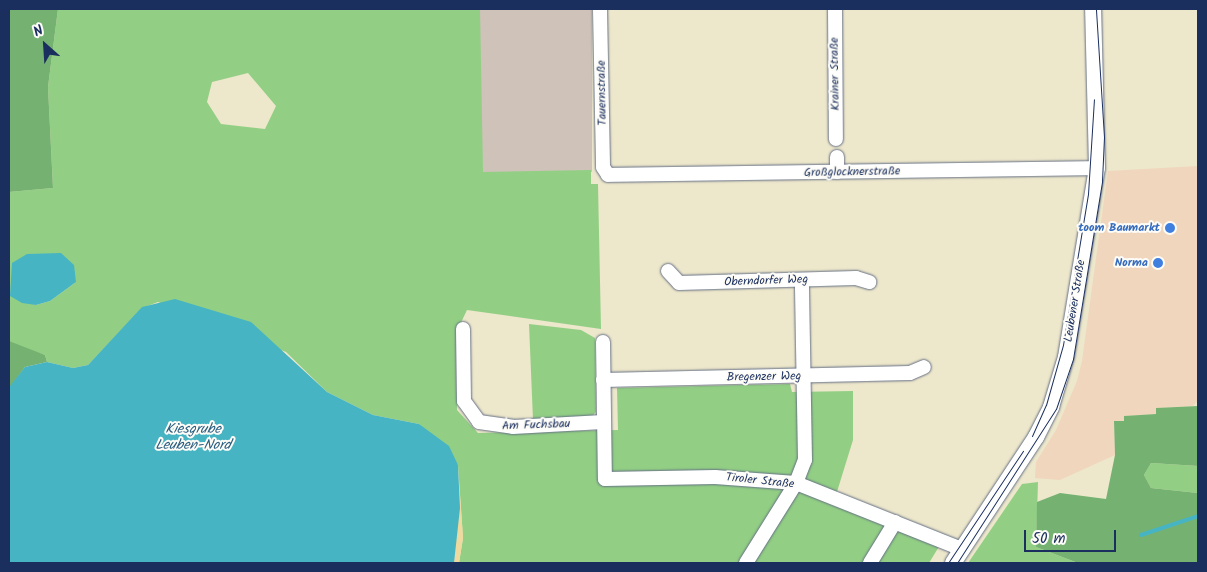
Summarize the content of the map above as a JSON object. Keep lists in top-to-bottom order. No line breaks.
{"streets":{"street":["Krainer Straße","Tauernstraße","Großglocknerstraße","Oberndorfer Weg","Leubener Straße","Bregenzer Weg","Am Fuchsbau","Tiroler Straße"]},"crossings":[["Tauernstraße","Großglocknerstraße"],["Großglocknerstraße","Leubener Straße"],["Leubener Straße","Tiroler Straße"],["Am Fuchsbau","Tiroler Straße"]],"water":["Kiesgrube Leuben-Nord"],"places":["toom Baumarkt","Norma"],"scale_bar":"50 m","north":"top left"}
